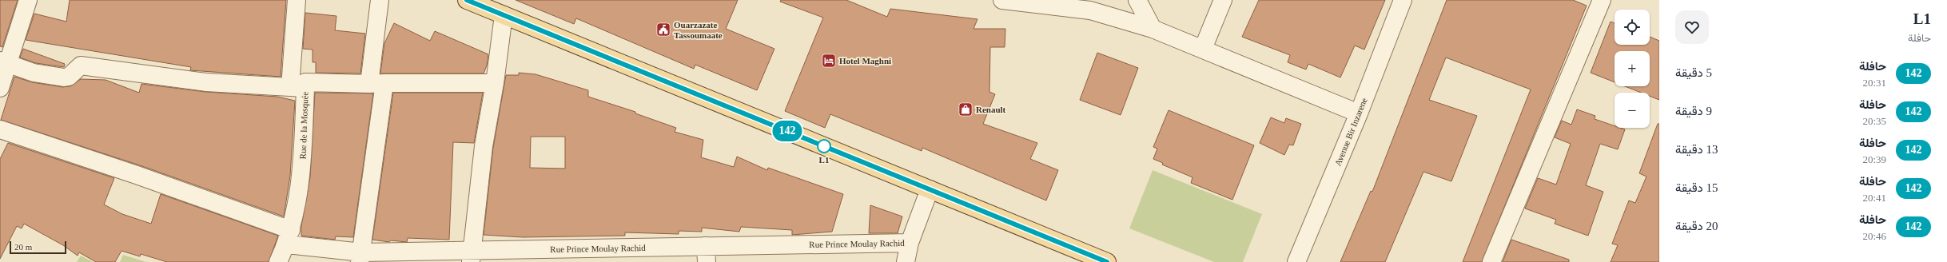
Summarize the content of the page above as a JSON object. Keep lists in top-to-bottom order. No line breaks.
{"streets":{"street":["Rue de la Mosquée","Avenue Bir Inzarene","Rue Prince Moulay Rachid"]},"crossings":[["Rue de la Mosquée","Rue Prince Moulay Rachid"]],"places":{"public building":["Ouarzazate Tassoumaate"],"hotel":["Hotel Maghni"],"shop":["Renault"],"other":["L1"]},"lines":["bus line 142"],"scale_bar":"20 m","page":{"heading":["L1","حافلة"],"on_map":"142","map_buttons":["+","−"],"list":[{"mark":"142","name":"حافلة","note":"20:31","value":"5 دقيقة"},{"mark":"142","name":"حافلة","note":"20:35","value":"9 دقيقة"},{"mark":"142","name":"حافلة","note":"20:39","value":"13 دقيقة"},{"mark":"142","name":"حافلة","note":"20:41","value":"15 دقيقة"},{"mark":"142","name":"حافلة","note":"20:46","value":"20 دقيقة"}],"scale":"20 m"}}
